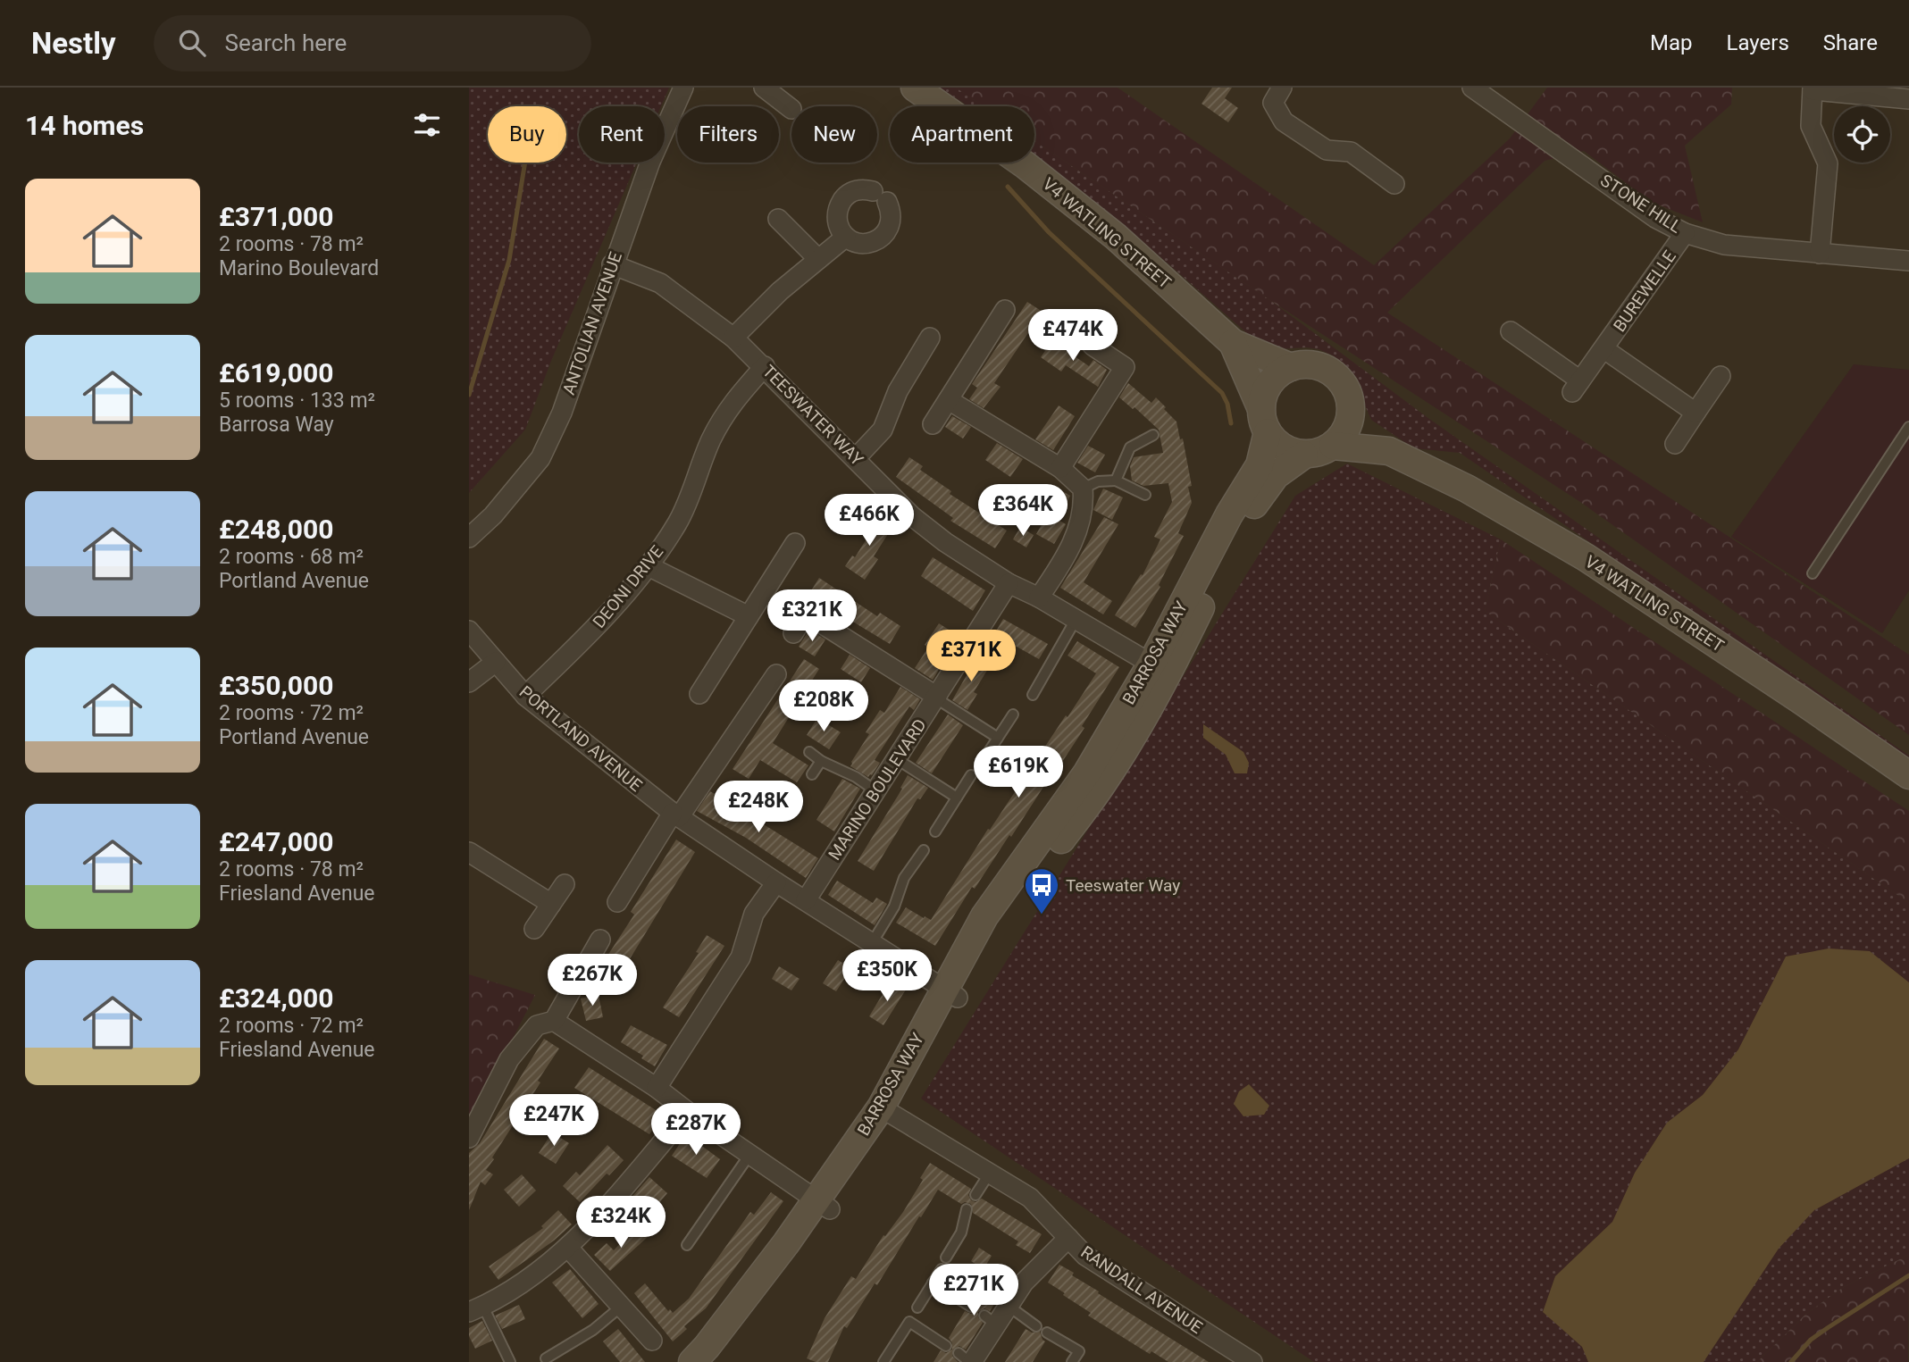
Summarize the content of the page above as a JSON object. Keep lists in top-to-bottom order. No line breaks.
{"streets":{"street":["STONE HILL","V4 WATLING STREET","BUREWELLE","ANTOLIAN AVENUE","TEESWATER WAY","DEONI DRIVE","BARROSA WAY","PORTLAND AVENUE","MARINO BOULEVARD","RANDALL AVENUE"]},"crossings":[["STONE HILL","BUREWELLE"],["V4 WATLING STREET","BARROSA WAY"],["ANTOLIAN AVENUE","TEESWATER WAY"],["TEESWATER WAY","DEONI DRIVE"],["TEESWATER WAY","BARROSA WAY"],["TEESWATER WAY","MARINO BOULEVARD"],["DEONI DRIVE","PORTLAND AVENUE"],["BARROSA WAY","PORTLAND AVENUE"],["BARROSA WAY","RANDALL AVENUE"],["PORTLAND AVENUE","MARINO BOULEVARD"]],"places":{"bus stop":["Teeswater Way"]},"page":{"header":"Nestly","search":"Search here","nav":["Map","Layers","Share"],"heading":"14 homes","chip":["Buy","Rent","Filters","New","Apartment"],"list":[{"name":"£371,000","note":"2 rooms · 78 m² · Marino Boulevard"},{"name":"£619,000","note":"5 rooms · 133 m² · Barrosa Way"},{"name":"£248,000","note":"2 rooms · 68 m² · Portland Avenue"},{"name":"£350,000","note":"2 rooms · 72 m² · Portland Avenue"},{"name":"£247,000","note":"2 rooms · 78 m² · Friesland Avenue"},{"name":"£324,000","note":"2 rooms · 72 m² · Friesland Avenue"}],"price":["£474K","£364K","£466K","£321K","£371K","£208K","£619K","£248K","£350K","£267K","£247K","£287K","£324K","£271K"]}}
